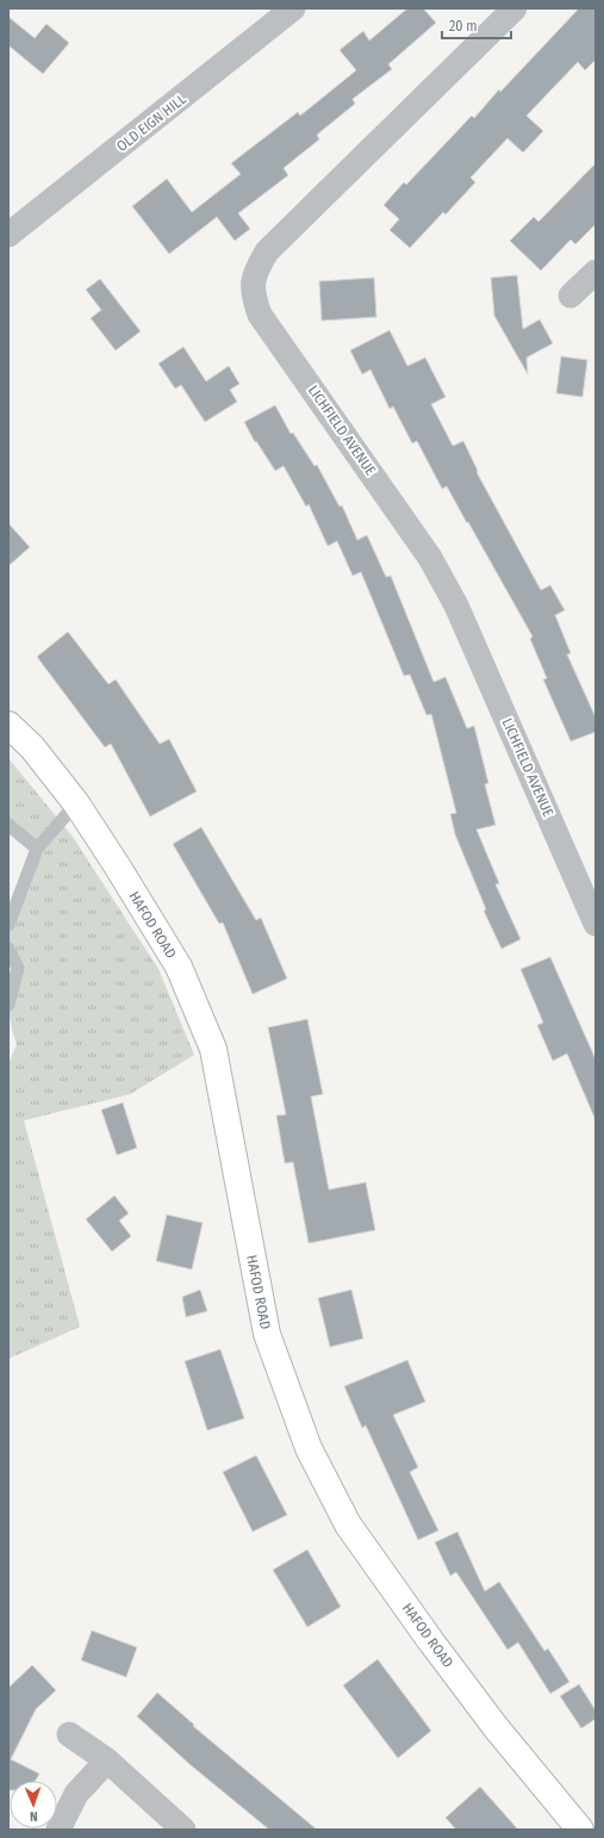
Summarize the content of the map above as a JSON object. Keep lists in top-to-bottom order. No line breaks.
{"streets":{"street":["OLD EIGN HILL","LICHFIELD AVENUE","HAFOD ROAD"]},"scale_bar":"20 m","north":"bottom"}
